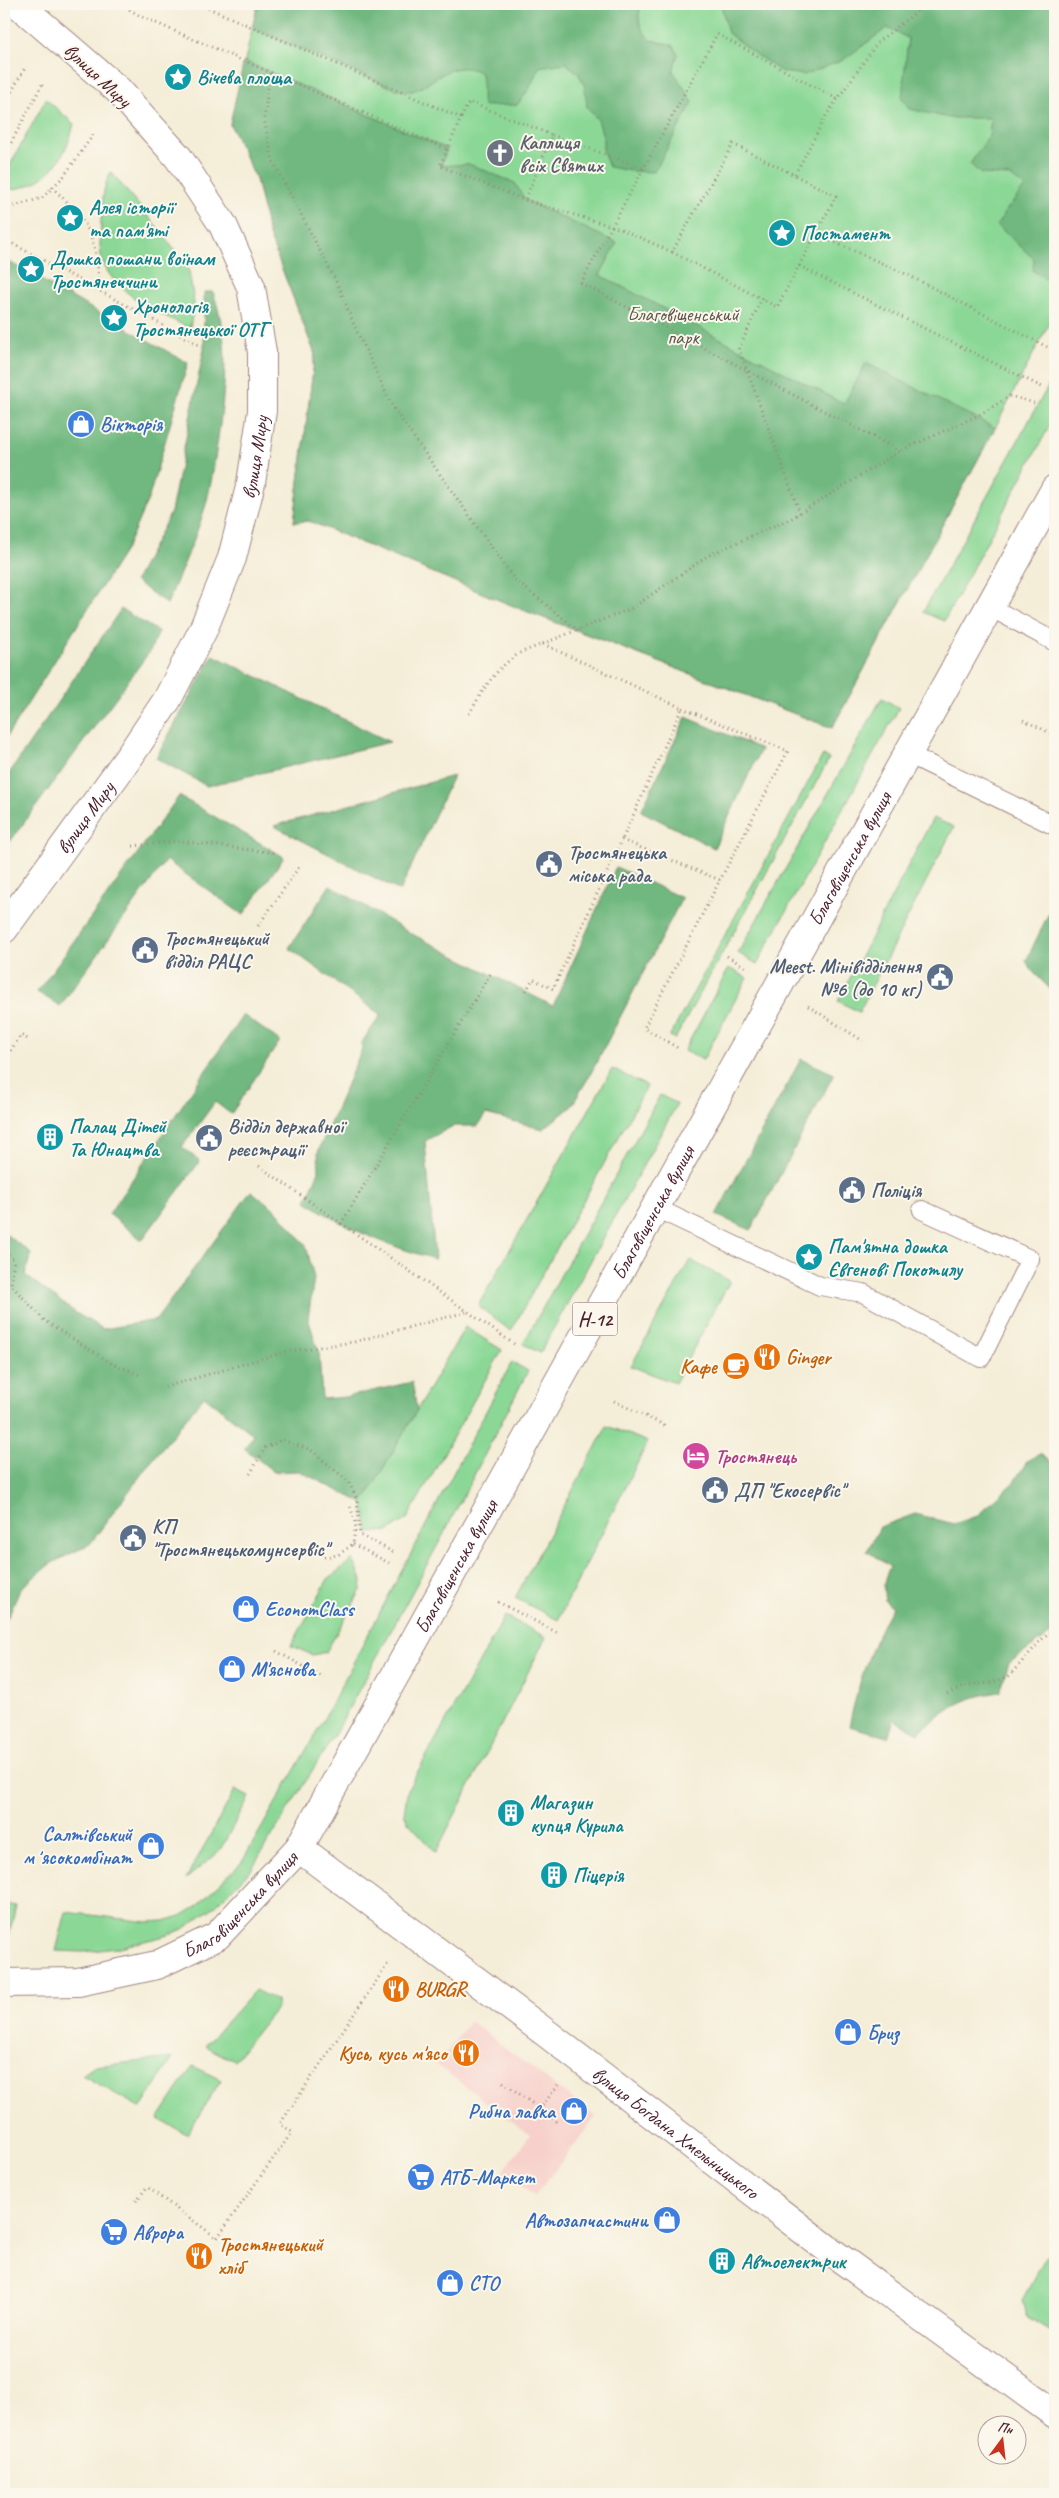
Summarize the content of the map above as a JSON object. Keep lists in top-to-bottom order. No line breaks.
{"streets":{"street":["вулиця Миру","Благовіщенська вулиця","Н-12","вулиця Богдана Хмельницького"]},"crossings":[["Благовіщенська вулиця","вулиця Богдана Хмельницького"]],"parks":["Благовіщенський парк"],"places":{"place":["Вічева площа","Алея історії та пам'яті","Постамент","Дошка пошани воїнам Тростянеччини","Хронологія Тростянецької ОТГ","Пам'ятна дошка Євгенові Покотилу"],"church":["Каплиця всіх Святих"],"shop":["Вікторія","EconomClass","М'яснова","Салтівський мʼясокомбінат","Бриз","Рибна лавка","Автозапчастини","СТО"],"public building":["Тростянецька міська рада","Тростянецький відділ РАЦС","Meest. Мінівідділення №6 (до 10 кг)","Відділ державної реєстрації","Поліція","ДП \"Екосервіс\"","КП \"Тростянецькомунсервіс\""],"building":["Палац Дітей Та Юнацтва","Магазин купця Курила","Піцерія","Автоелектрик"],"restaurant":["Ginger","BURGR","Кусь, кусь м'ясо","Тростянецький хліб"],"cafe":["Кафе"],"hotel":["Тростянець"],"supermarket":["АТБ-Маркет","Аврора"]},"north":"top"}
